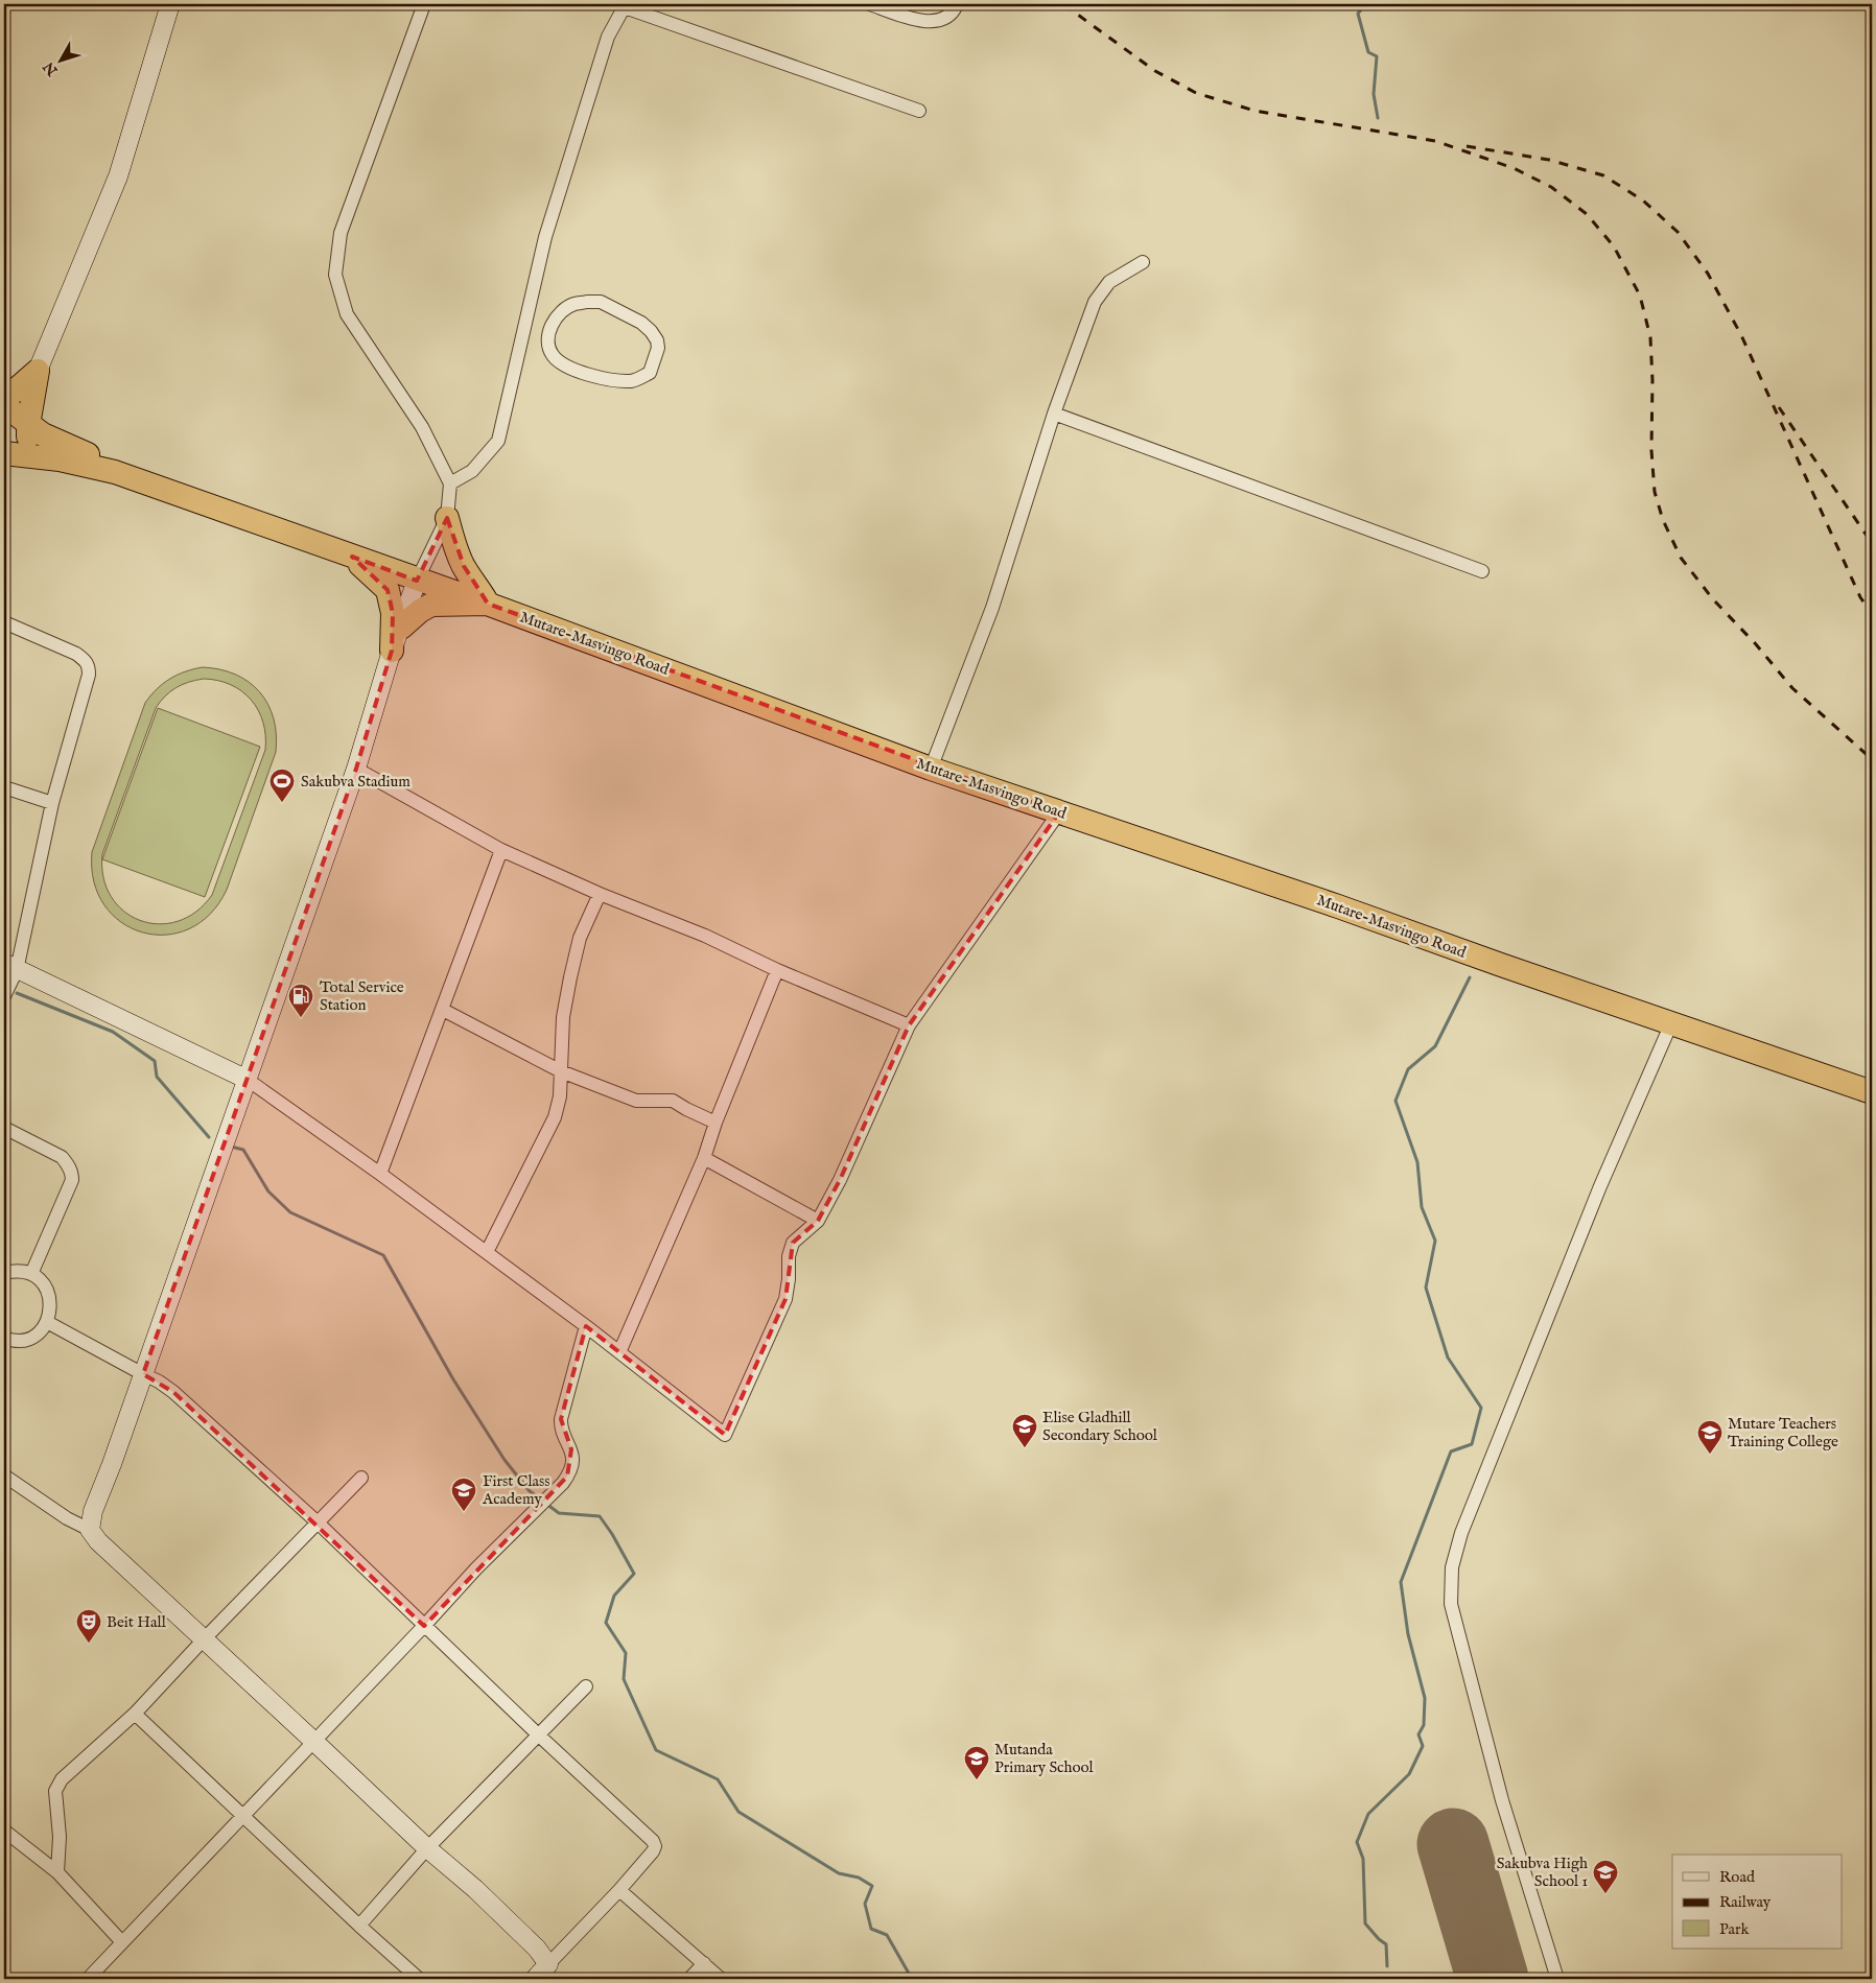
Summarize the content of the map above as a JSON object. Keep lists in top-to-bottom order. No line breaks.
{"streets":{"highway":["Mutare-Masvingo Road"]},"places":{"sports":["Sakubva Stadium"],"fuel station":["Total Service Station"],"school or university":["Elise Gladhill Secondary School","Mutare Teachers Training College","First Class Academy","Mutanda Primary School","Sakubva High School 1"],"theatre":["Beit Hall"]},"legend":["Road","Railway","Park"],"north":"bottom left"}
